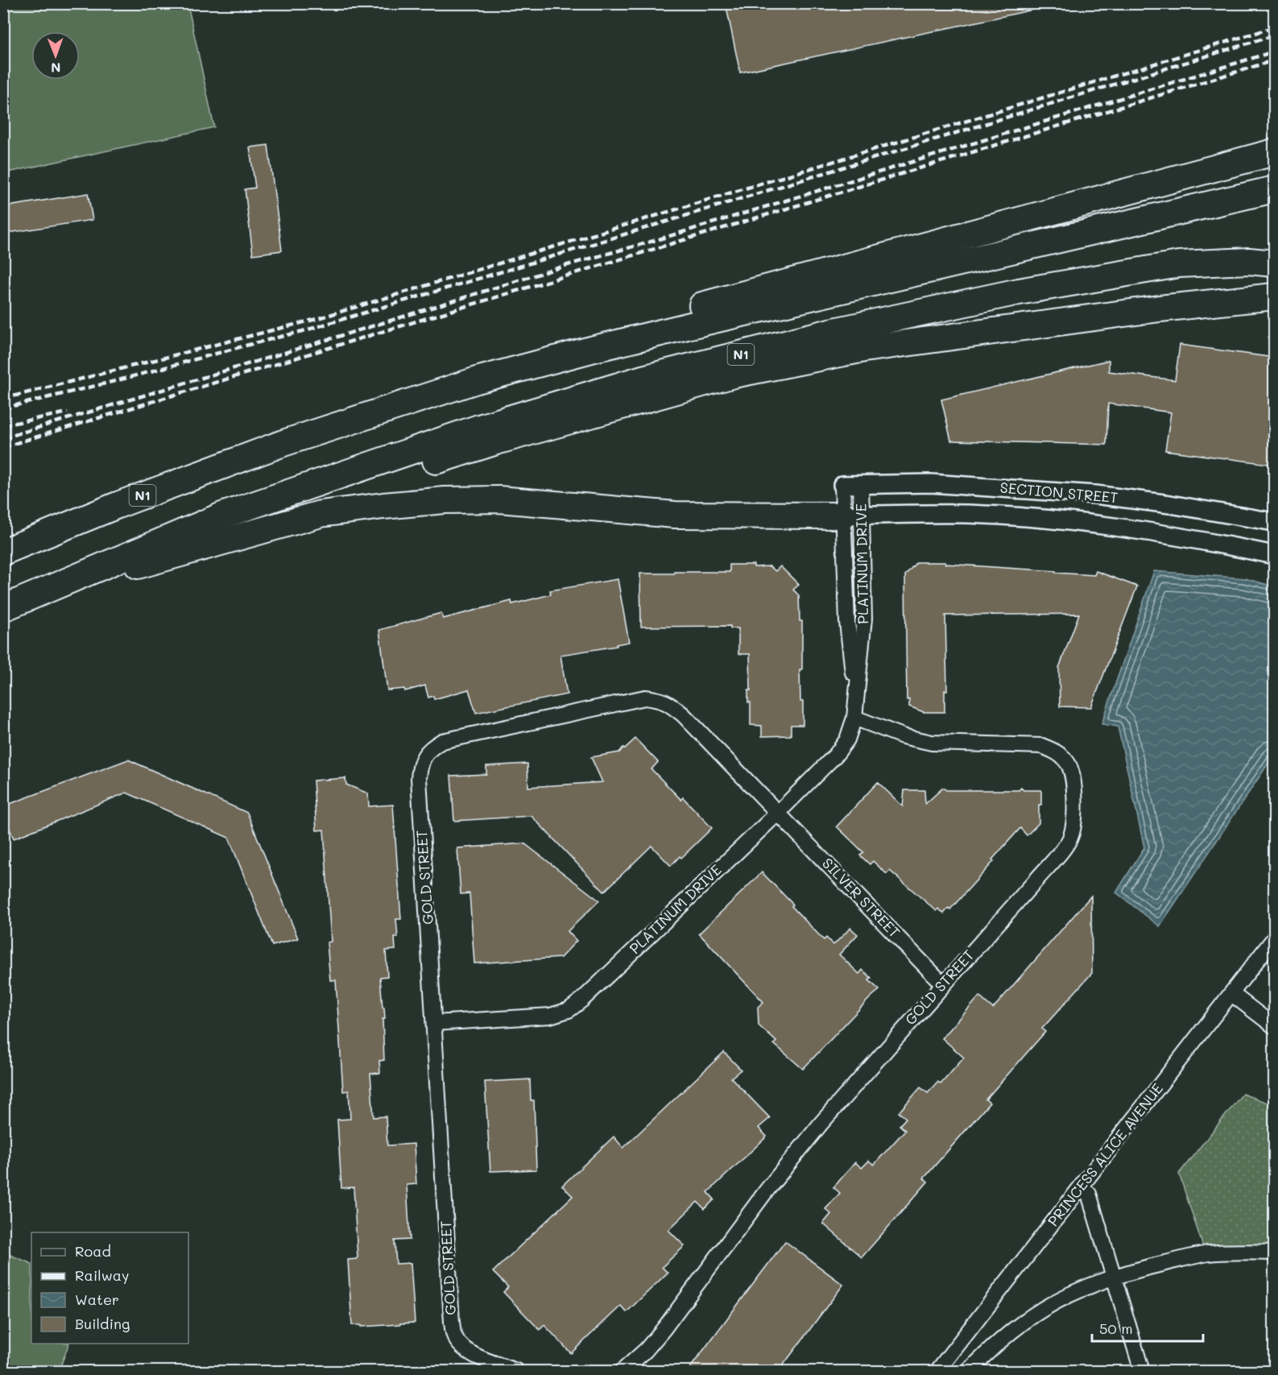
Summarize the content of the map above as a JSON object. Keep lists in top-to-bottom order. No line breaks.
{"streets":{"highway":["N1"],"street":["SECTION STREET","PLATINUM DRIVE","GOLD STREET","SILVER STREET","PRINCESS ALICE AVENUE"]},"crossings":[["SECTION STREET","PLATINUM DRIVE"],["PLATINUM DRIVE","GOLD STREET"],["PLATINUM DRIVE","SILVER STREET"],["GOLD STREET","SILVER STREET"]],"legend":["Road","Railway","Water","Building"],"scale_bar":"50 m","north":"bottom"}
